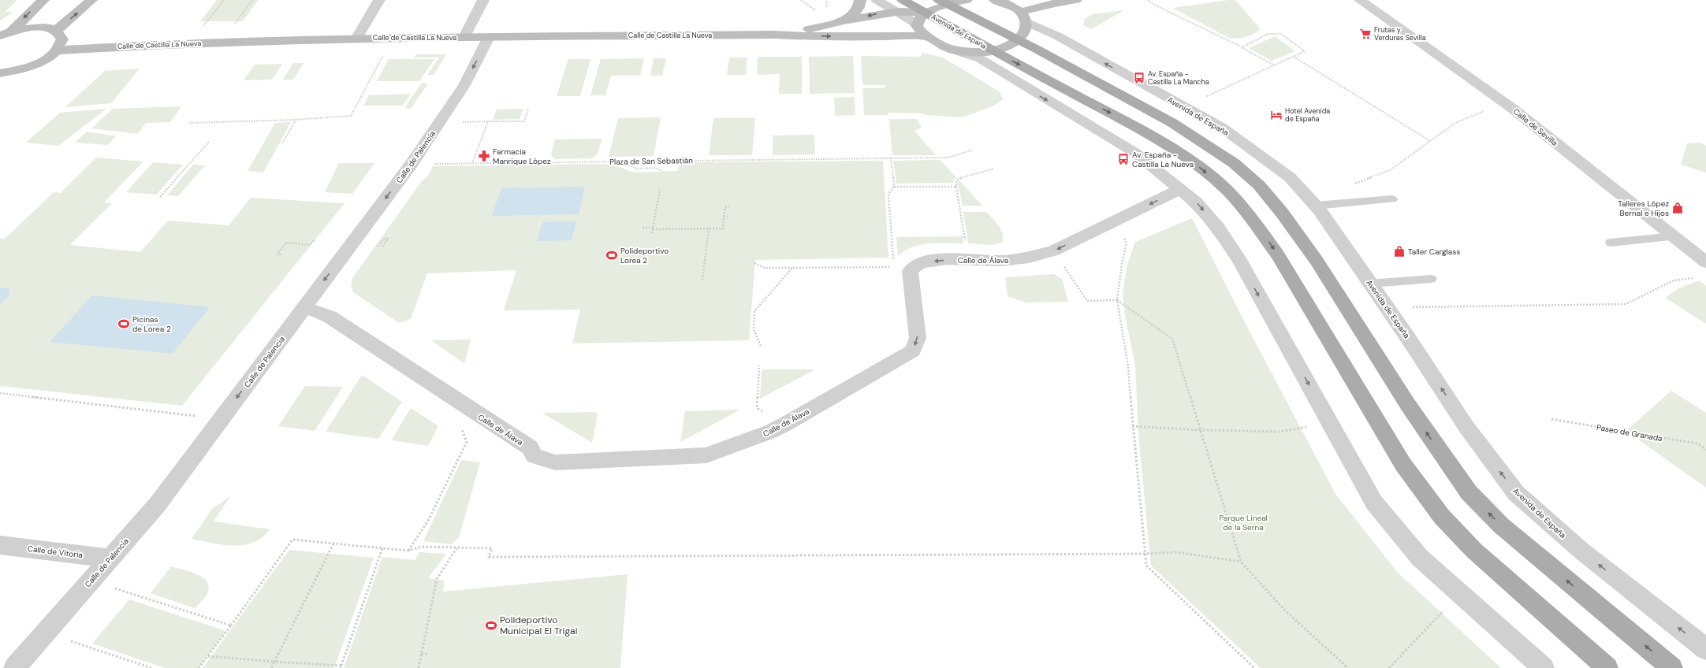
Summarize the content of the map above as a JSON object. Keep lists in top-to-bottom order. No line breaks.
{"streets":{"main road":["Avenida de España"],"street":["Calle de Castilla La Nueva","Calle de Sevilla","Calle de Palencia","Calle de Álava","Calle de Vitoria"],"path":["Plaza de San Sebastián","Paseo de Granada"]},"crossings":[["Avenida de España","Calle de Castilla La Nueva"],["Avenida de España","Calle de Álava"],["Calle de Castilla La Nueva","Calle de Palencia"],["Calle de Palencia","Plaza de San Sebastián"],["Calle de Palencia","Calle de Álava"],["Calle de Palencia","Calle de Vitoria"]],"one_way":["Calle de Palencia","Calle de Álava"],"parks":["Parque Lineal de la Serna"],"places":{"supermarket":["Frutas y Verduras Sevilla"],"bus stop":["Av. España - Castilla La Mancha","Av. España - Castilla La Nueva"],"hotel":["Hotel Avenida de España"],"pharmacy":["Farmacia Manrique López"],"shop":["Talleres López Bernal e Hijos","Taller Carglass"],"sports":["Polideportivo Lorea 2","Picinas de Lorea 2","Polideportivo Municipal El Trigal"]}}
